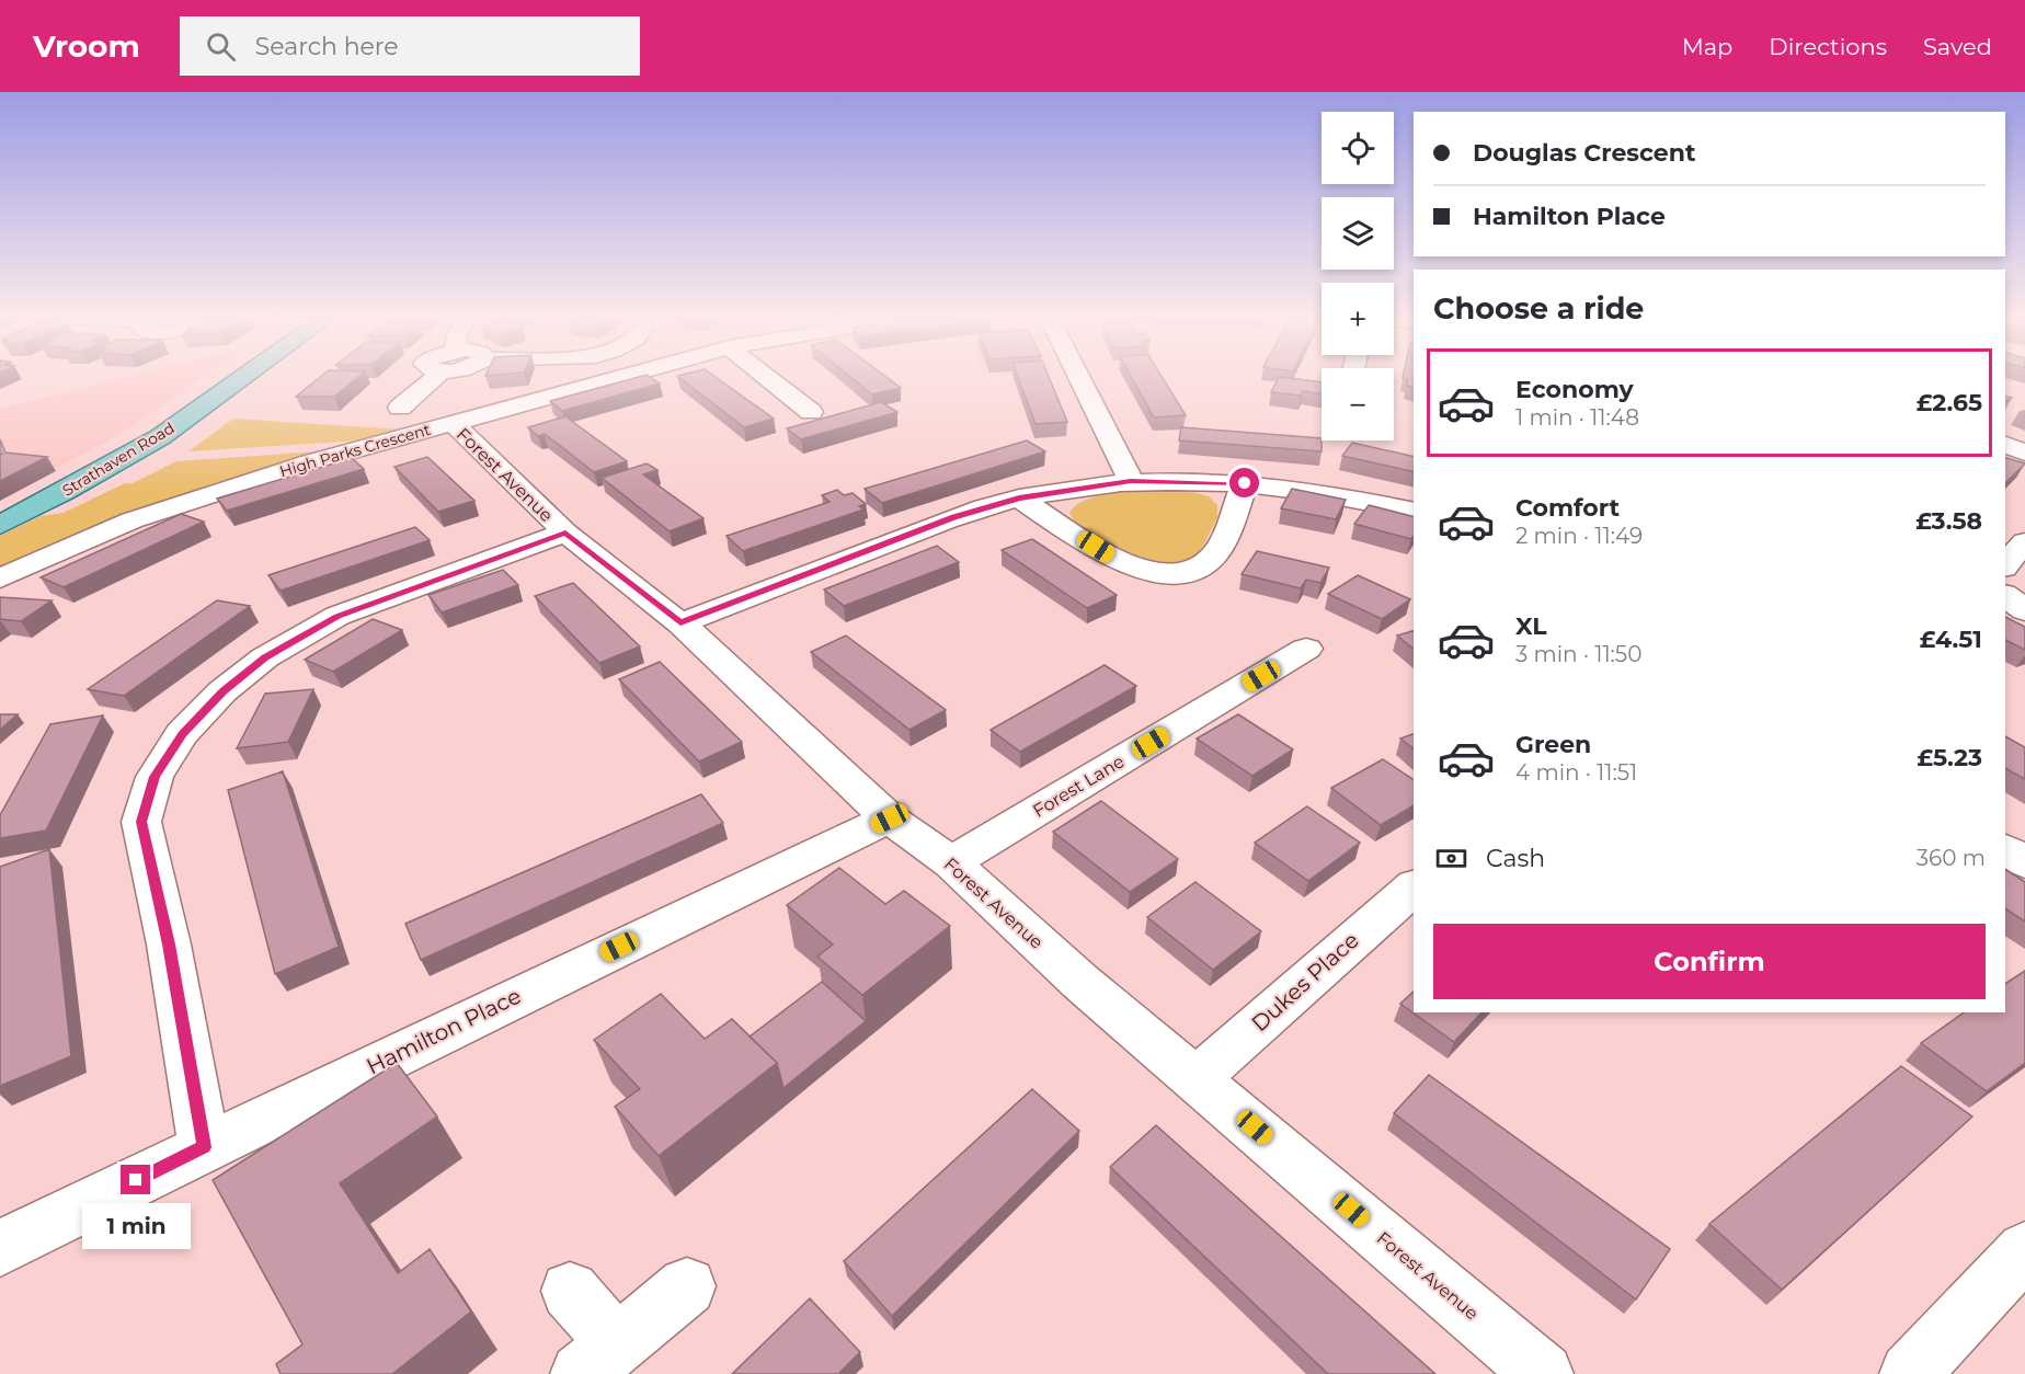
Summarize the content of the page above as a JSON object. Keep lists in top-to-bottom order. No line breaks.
{"streets":{"main road":["Strathaven Road"],"street":["High Parks Crescent","Forest Avenue","Forest Lane","Dukes Place","Hamilton Place"]},"crossings":[["High Parks Crescent","Forest Avenue"],["Forest Avenue","Forest Lane"],["Forest Avenue","Dukes Place"],["Forest Avenue","Hamilton Place"]],"page":{"header":"Vroom","search":"Search here","nav":["Map","Directions","Saved"],"map_buttons":["+","−"],"banner":["Douglas Crescent","Hamilton Place"],"heading":"Choose a ride","list":[{"name":"Economy","note":"1 min · 11:48","value":"£2.65"},{"name":"Comfort","note":"2 min · 11:49","value":"£3.58"},{"name":"XL","note":"3 min · 11:50","value":"£4.51"},{"name":"Green","note":"4 min · 11:51","value":"£5.23"}],"pay":["Cash","360 m"],"buttons":"Confirm","bubble":"1 min"}}
